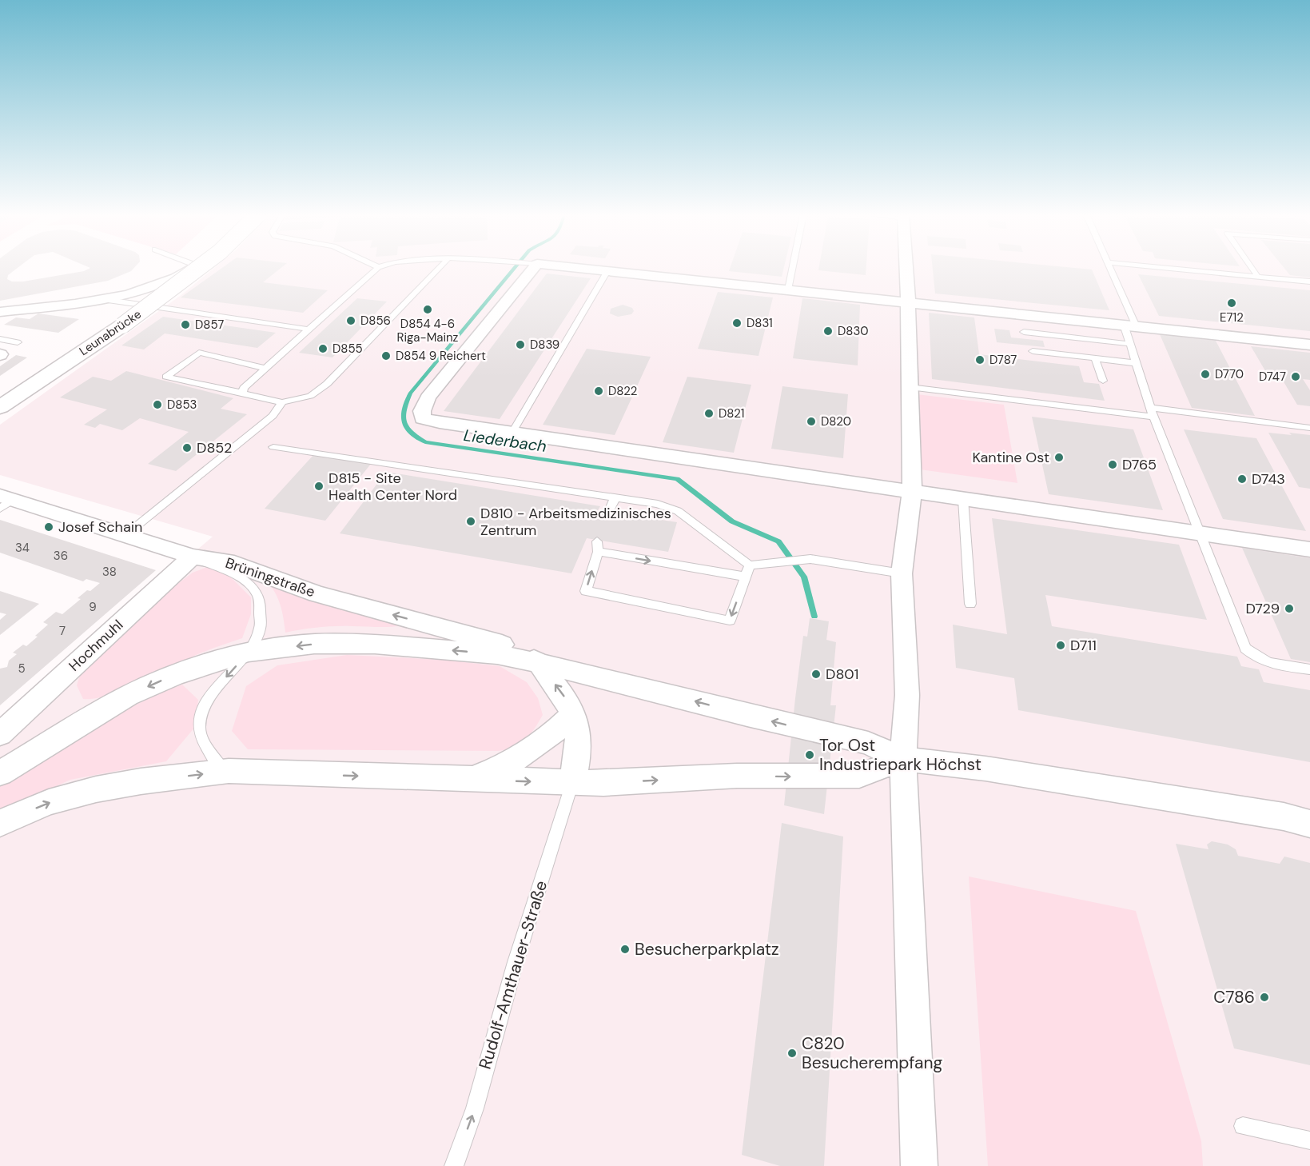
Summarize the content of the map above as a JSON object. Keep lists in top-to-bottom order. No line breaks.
{"streets":{"main road":["Leunabrücke"],"street":["Brüningstraße","Hochmuhl"],"lane":["Rudolf-Amthauer-Straße"]},"crossings":[["Brüningstraße","Hochmuhl"]],"one_way":["Rudolf-Amthauer-Straße"],"water":["Liederbach"],"places":["E712","D854 4-6 Riga-Mainz","D856","D831","D857","D830","D839","D855","D854 9 Reichert","D787","D770","D747","D822","D853","D821","D820","D852","Kantine Ost","D765","D743","D815 - Site Health Center Nord","D810 - Arbeitsmedizinisches Zentrum","Josef Schain","D729","D711","D801","Tor Ost Industriepark Höchst","Besucherparkplatz","C786","C820 Besucherempfang"],"house_numbers":["34","36","38","9","7","5"]}
